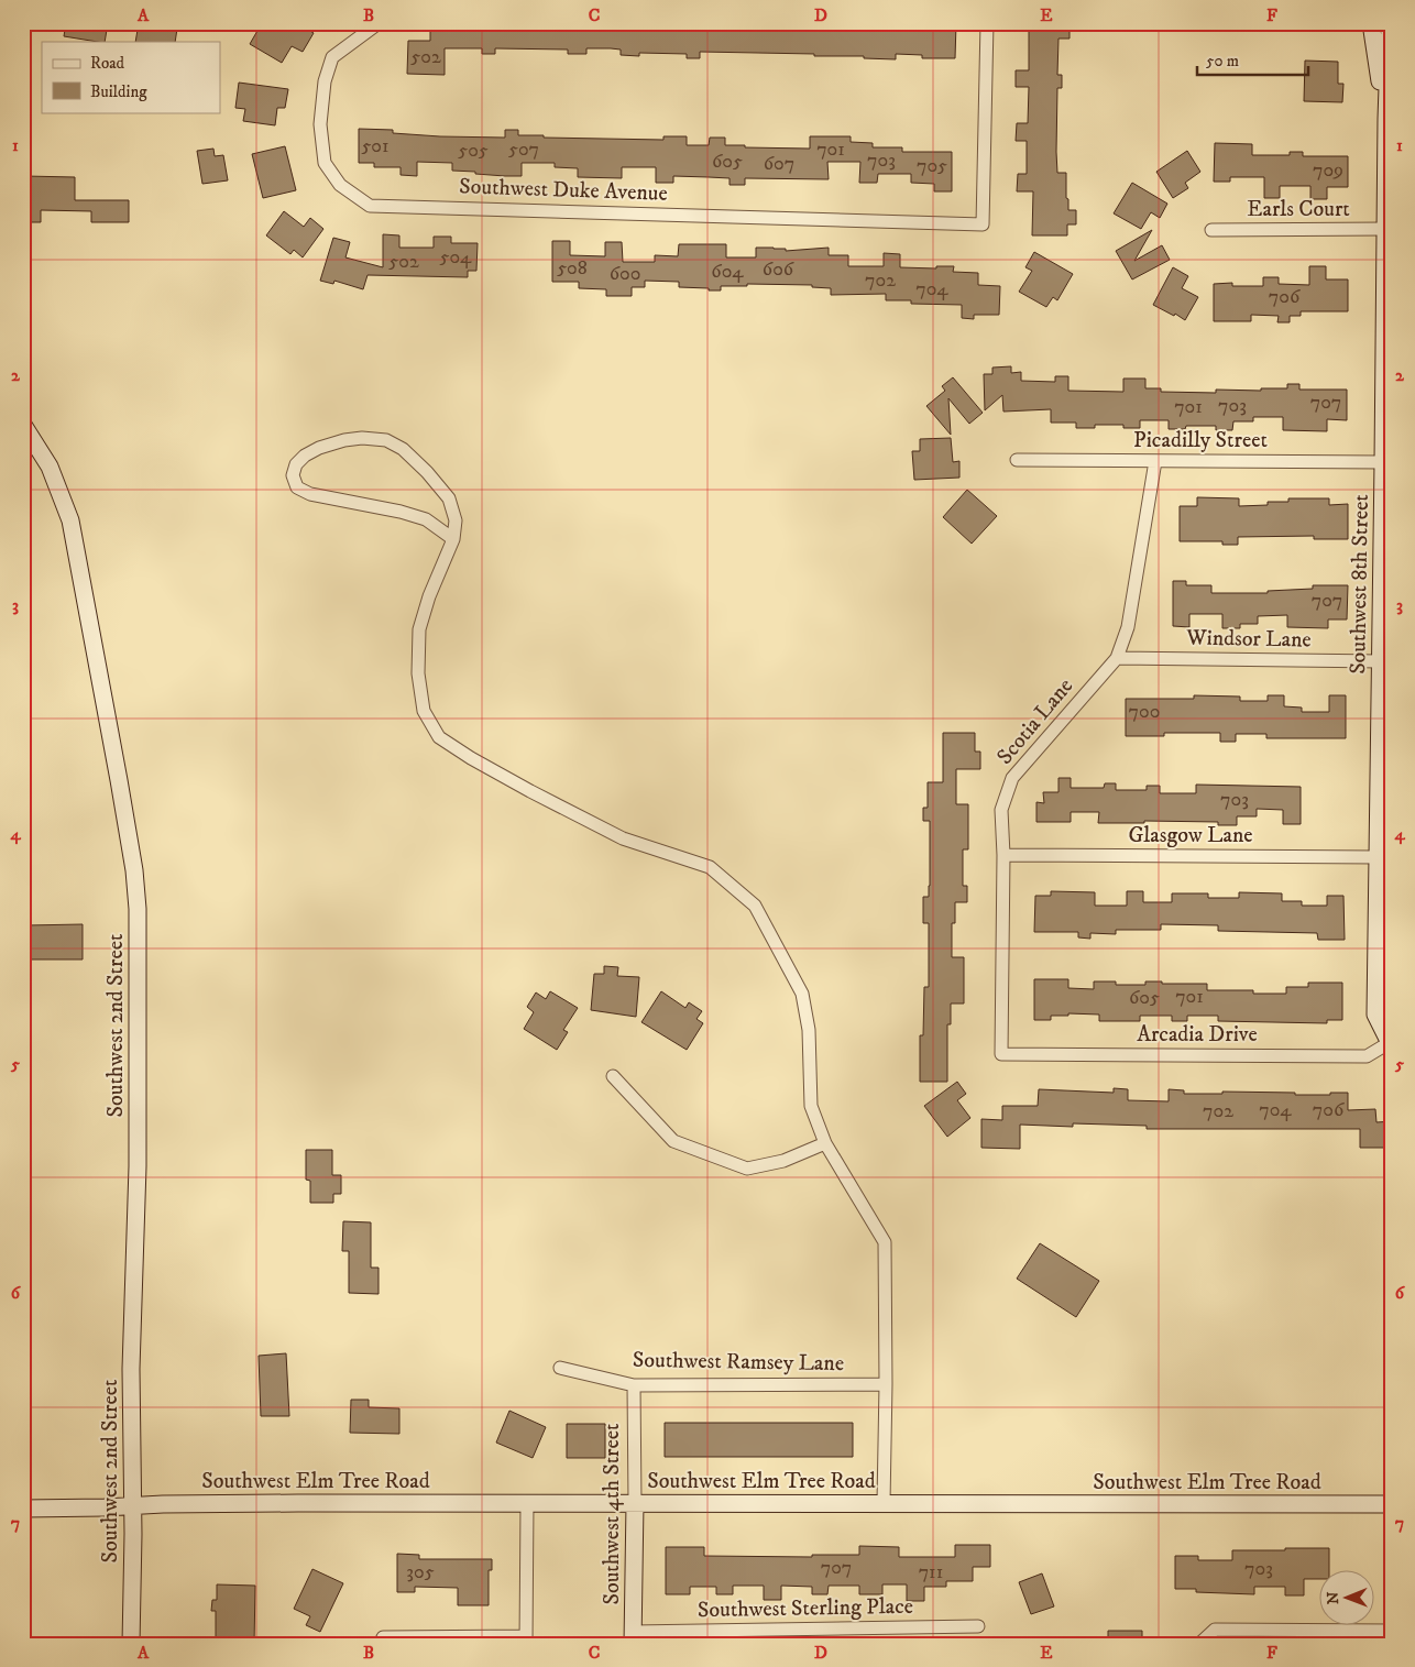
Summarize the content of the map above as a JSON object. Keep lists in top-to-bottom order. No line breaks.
{"streets":{"street":["Southwest Duke Avenue","Earls Court","Picadilly Street","Southwest 8th Street","Windsor Lane","Scotia Lane","Glasgow Lane","Southwest 2nd Street","Arcadia Drive","Southwest Ramsey Lane","Southwest Elm Tree Road","Southwest 4th Street","Southwest Sterling Place"]},"crossings":[["Earls Court","Southwest 8th Street"],["Picadilly Street","Southwest 8th Street"],["Picadilly Street","Scotia Lane"],["Southwest 8th Street","Windsor Lane"],["Southwest 8th Street","Glasgow Lane"],["Southwest 8th Street","Arcadia Drive"],["Windsor Lane","Scotia Lane"],["Scotia Lane","Glasgow Lane"],["Scotia Lane","Arcadia Drive"],["Southwest 2nd Street","Southwest Elm Tree Road"],["Southwest Ramsey Lane","Southwest 4th Street"],["Southwest Elm Tree Road","Southwest 4th Street"],["Southwest 4th Street","Southwest Sterling Place"]],"house_numbers":["502","501","507","701","505","703","605","607","705","709","504","502","508","606","604","600","702","704","706","707","703","701","707","700","703","701","605","704","706","702","707","703","305","711"],"legend":["Road","Building"],"scale_bar":"50 m","north":"left","grid":{"columns":["A","B","C","D","E","F"],"rows":["1","2","3","4","5","6","7"]}}
